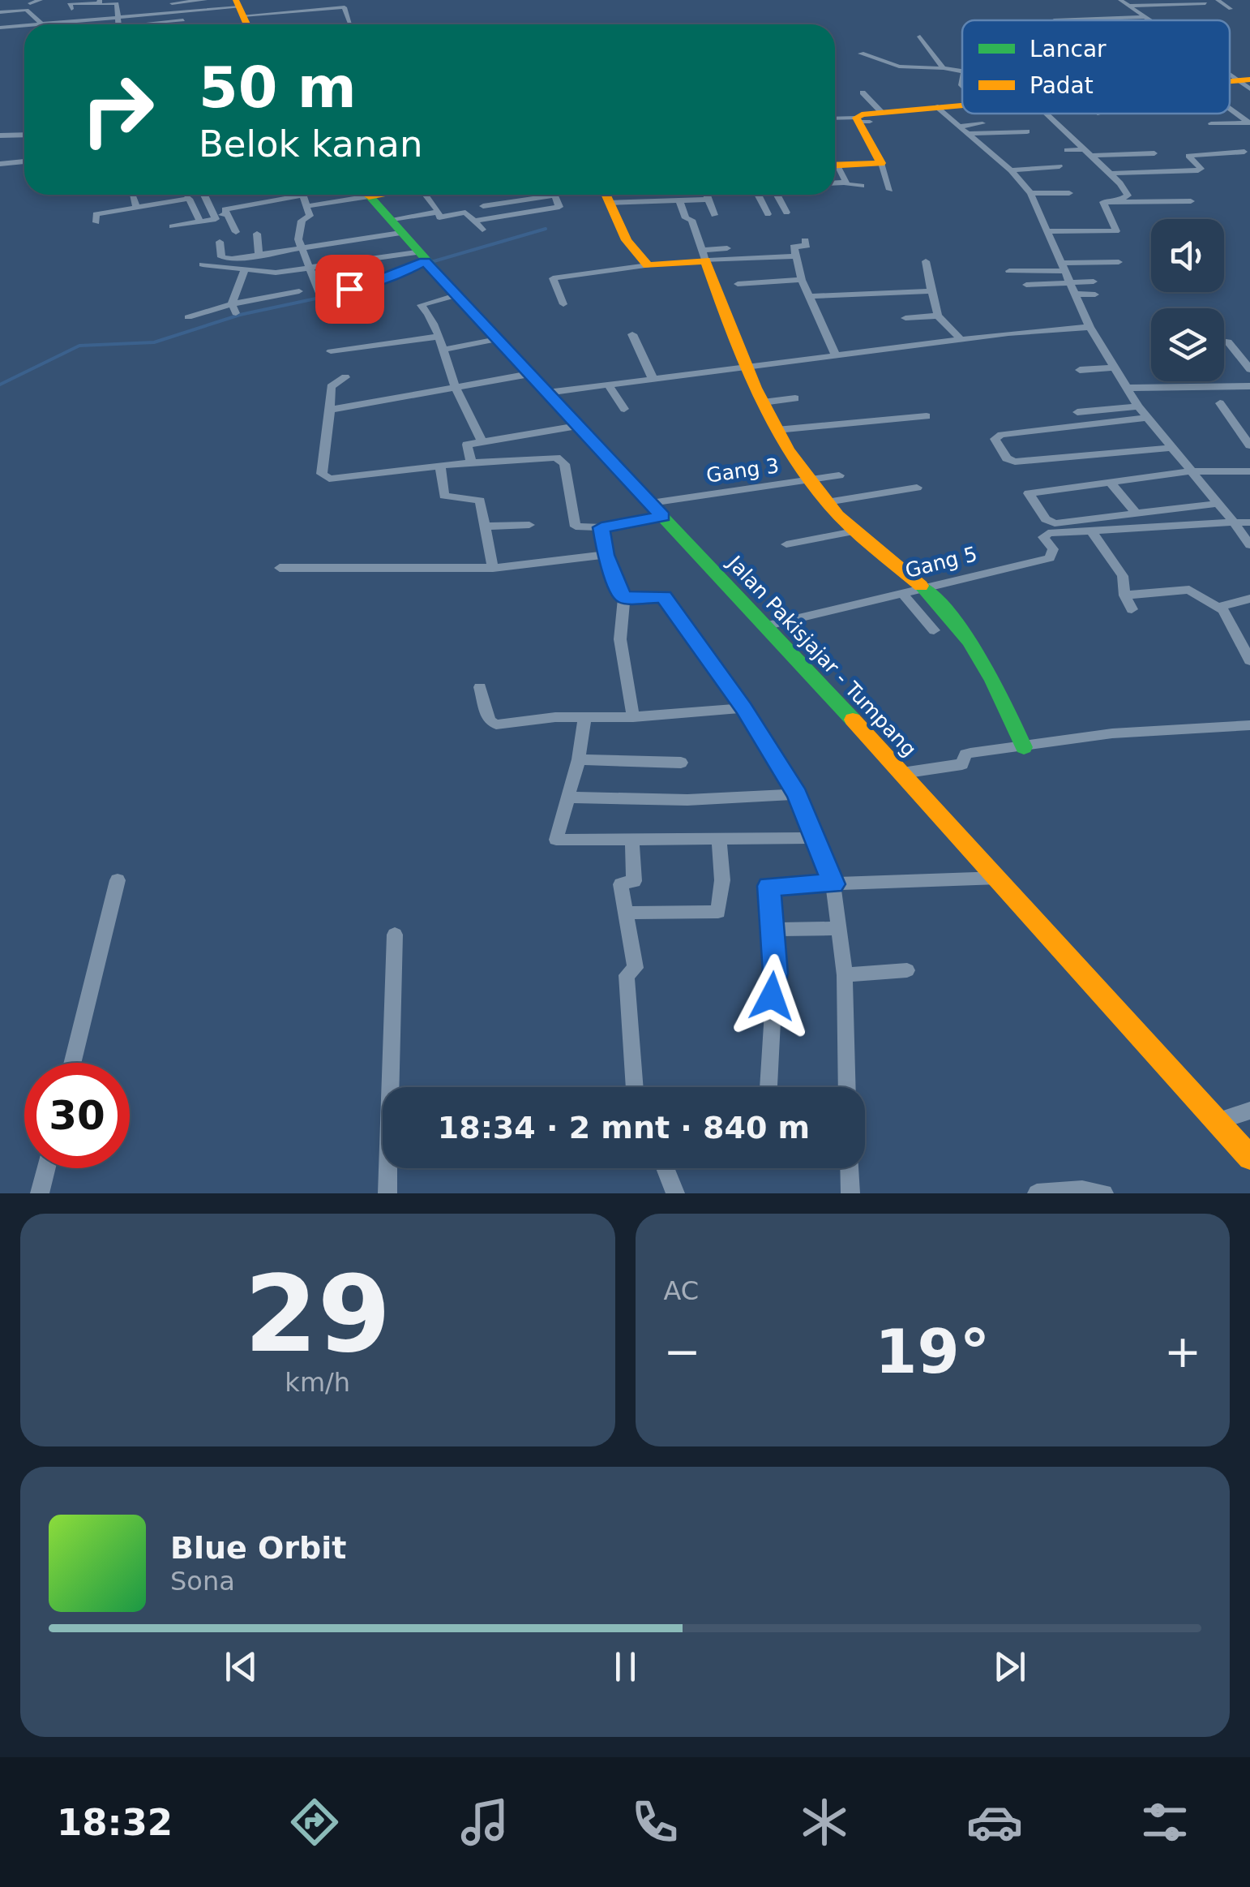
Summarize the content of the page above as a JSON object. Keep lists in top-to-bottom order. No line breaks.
{"streets":{"street":["Gang 3","Gang 5","Jalan Pakisjajar - Tumpang"]},"crossings":[["Gang 3","Jalan Pakisjajar - Tumpang"],["Gang 5","Jalan Pakisjajar - Tumpang"]],"legend":["Lancar","Padat"],"page":{"turn":["50 m","Belok kanan"],"limit":"30","trip":"18:34 · 2 mnt · 840 m","tile":[["29","km/h"],"AC"],"heat":["−","19°","+"],"song":["Blue Orbit","Sona"],"tabs":"18:32"}}
